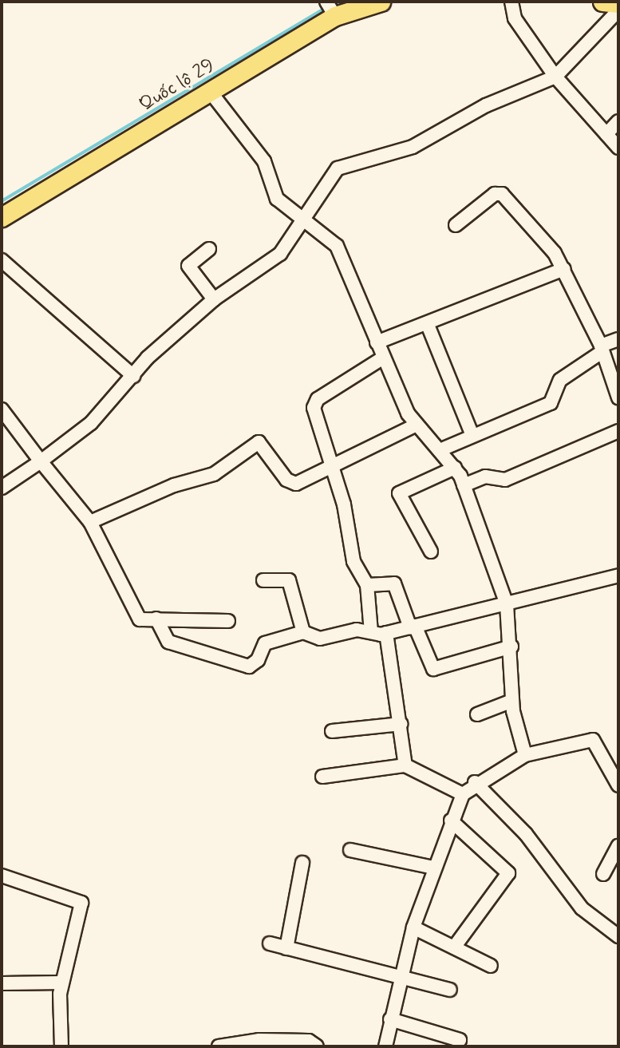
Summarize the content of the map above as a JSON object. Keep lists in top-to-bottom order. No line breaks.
{"streets":{"highway":["Quốc lộ 29"]}}
